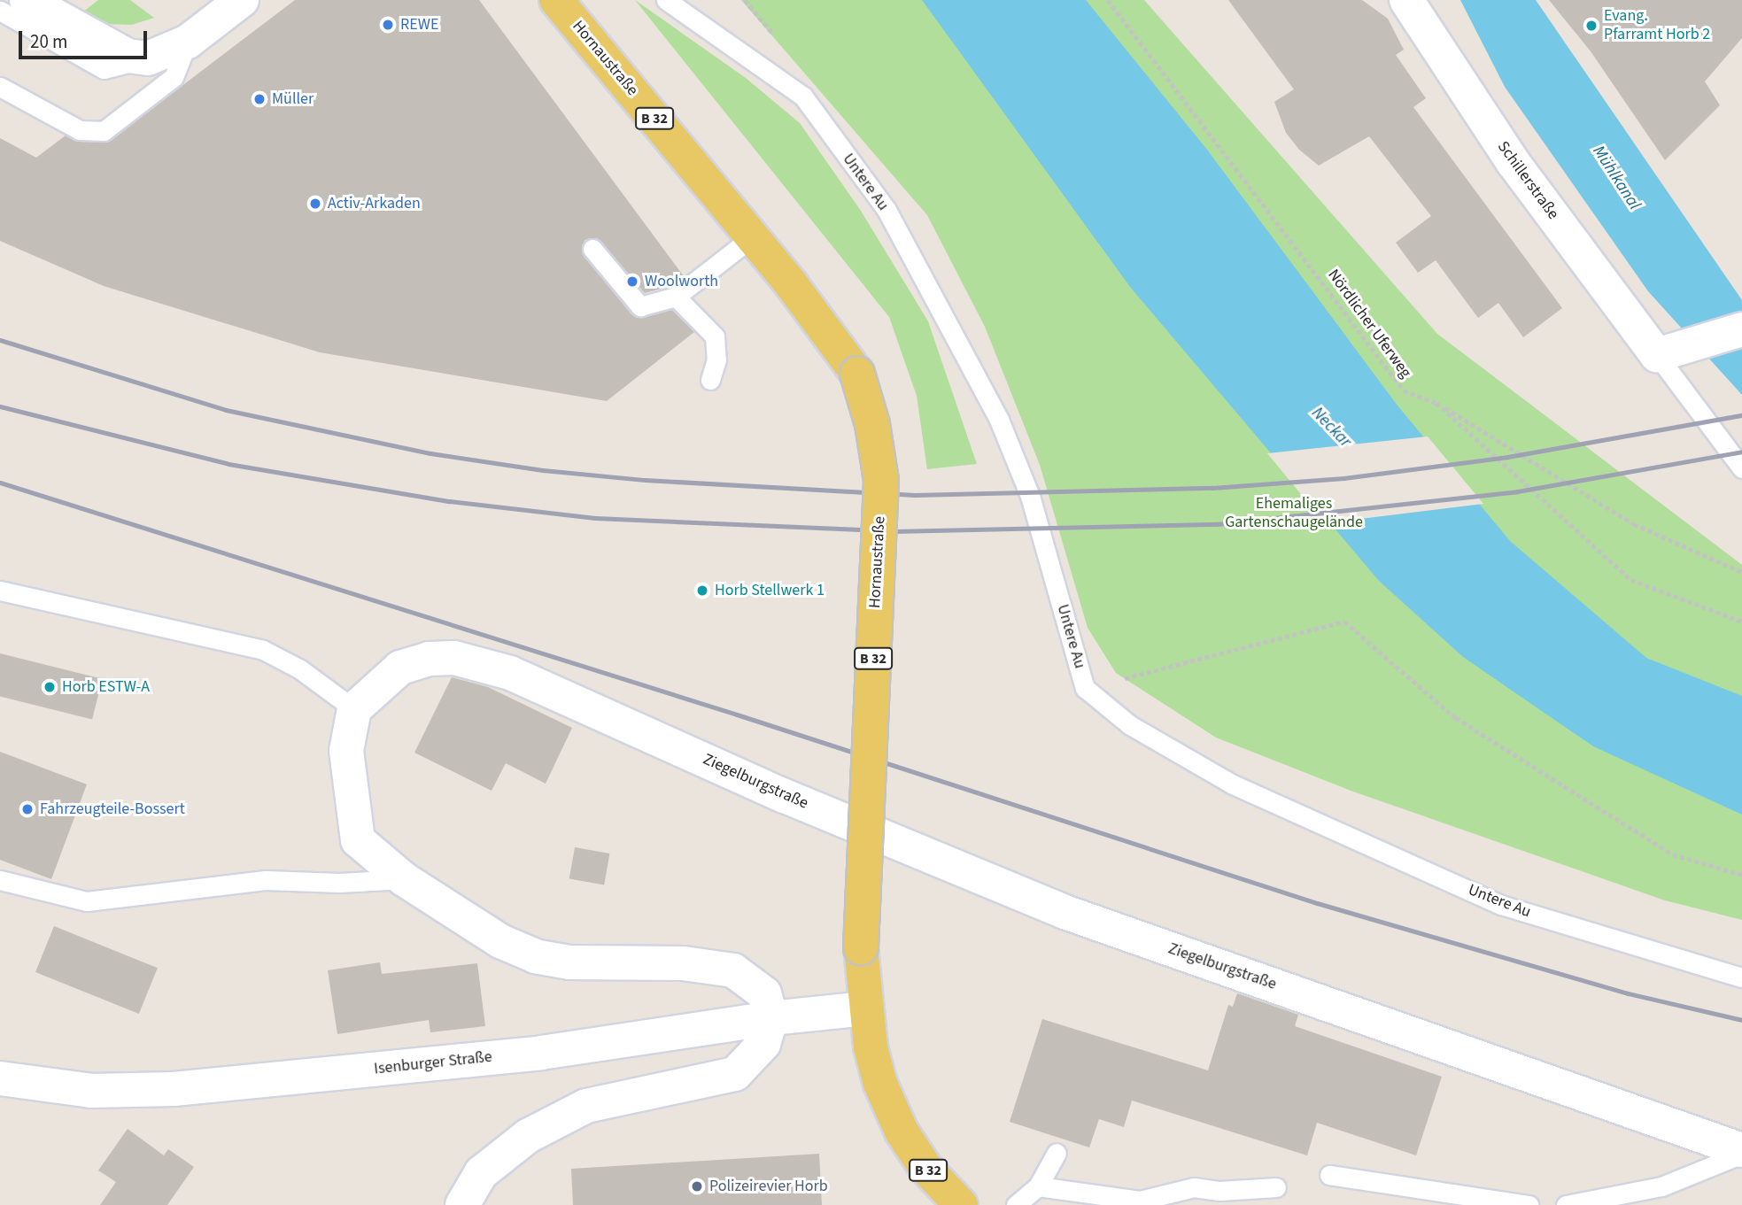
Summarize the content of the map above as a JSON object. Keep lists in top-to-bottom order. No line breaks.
{"streets":{"main road":["Hornaustraße","B 32"],"street":["Schillerstraße","Ziegelburgstraße","Isenburger Straße"],"lane":["Untere Au"],"path":["Nördlicher Uferweg"]},"crossings":[["Hornaustraße","Isenburger Straße"]],"water":["Mühlkanal","Neckar"],"parks":["Ehemaliges Gartenschaugelände"],"places":["REWE","Evang. Pfarramt Horb 2","Müller","Activ-Arkaden","Woolworth","Horb Stellwerk 1","Horb ESTW-A","Fahrzeugteile-Bossert","Polizeirevier Horb"],"scale_bar":"20 m"}
